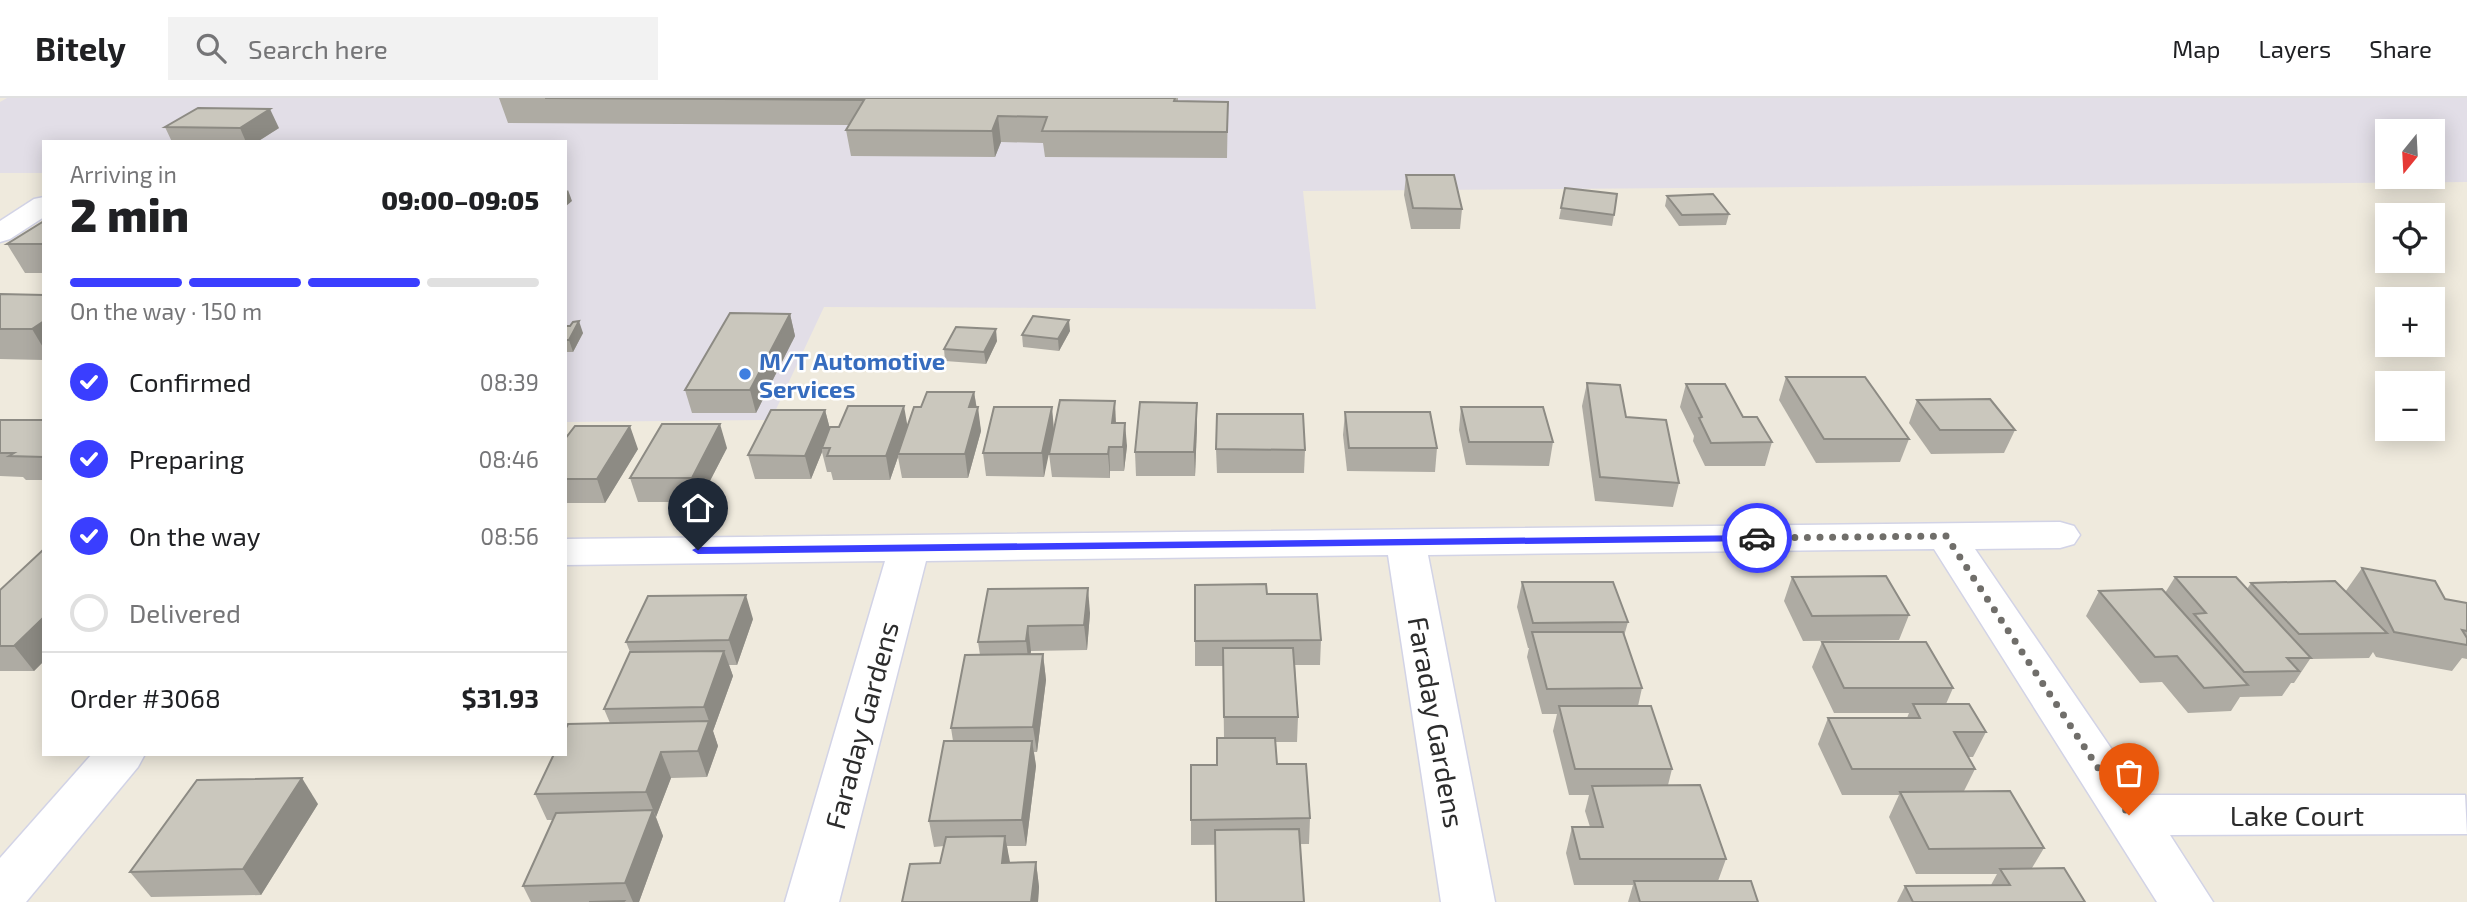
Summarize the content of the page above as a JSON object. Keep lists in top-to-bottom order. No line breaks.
{"streets":{"street":["Faraday Gardens","Lake Court"]},"places":["M/T Automotive Services"],"north":"bottom","page":{"header":"Bitely","search":"Search here","nav":["Map","Layers","Share"],"map_buttons":["+","−"],"heading":["2 min","Arriving in","09:00–09:05"],"panel":["Order #3068","$31.93"],"bar":"On the way · 150 m","list":[["Confirmed","08:39"],["Preparing","08:46"],["On the way","08:56"],"Delivered"]}}
